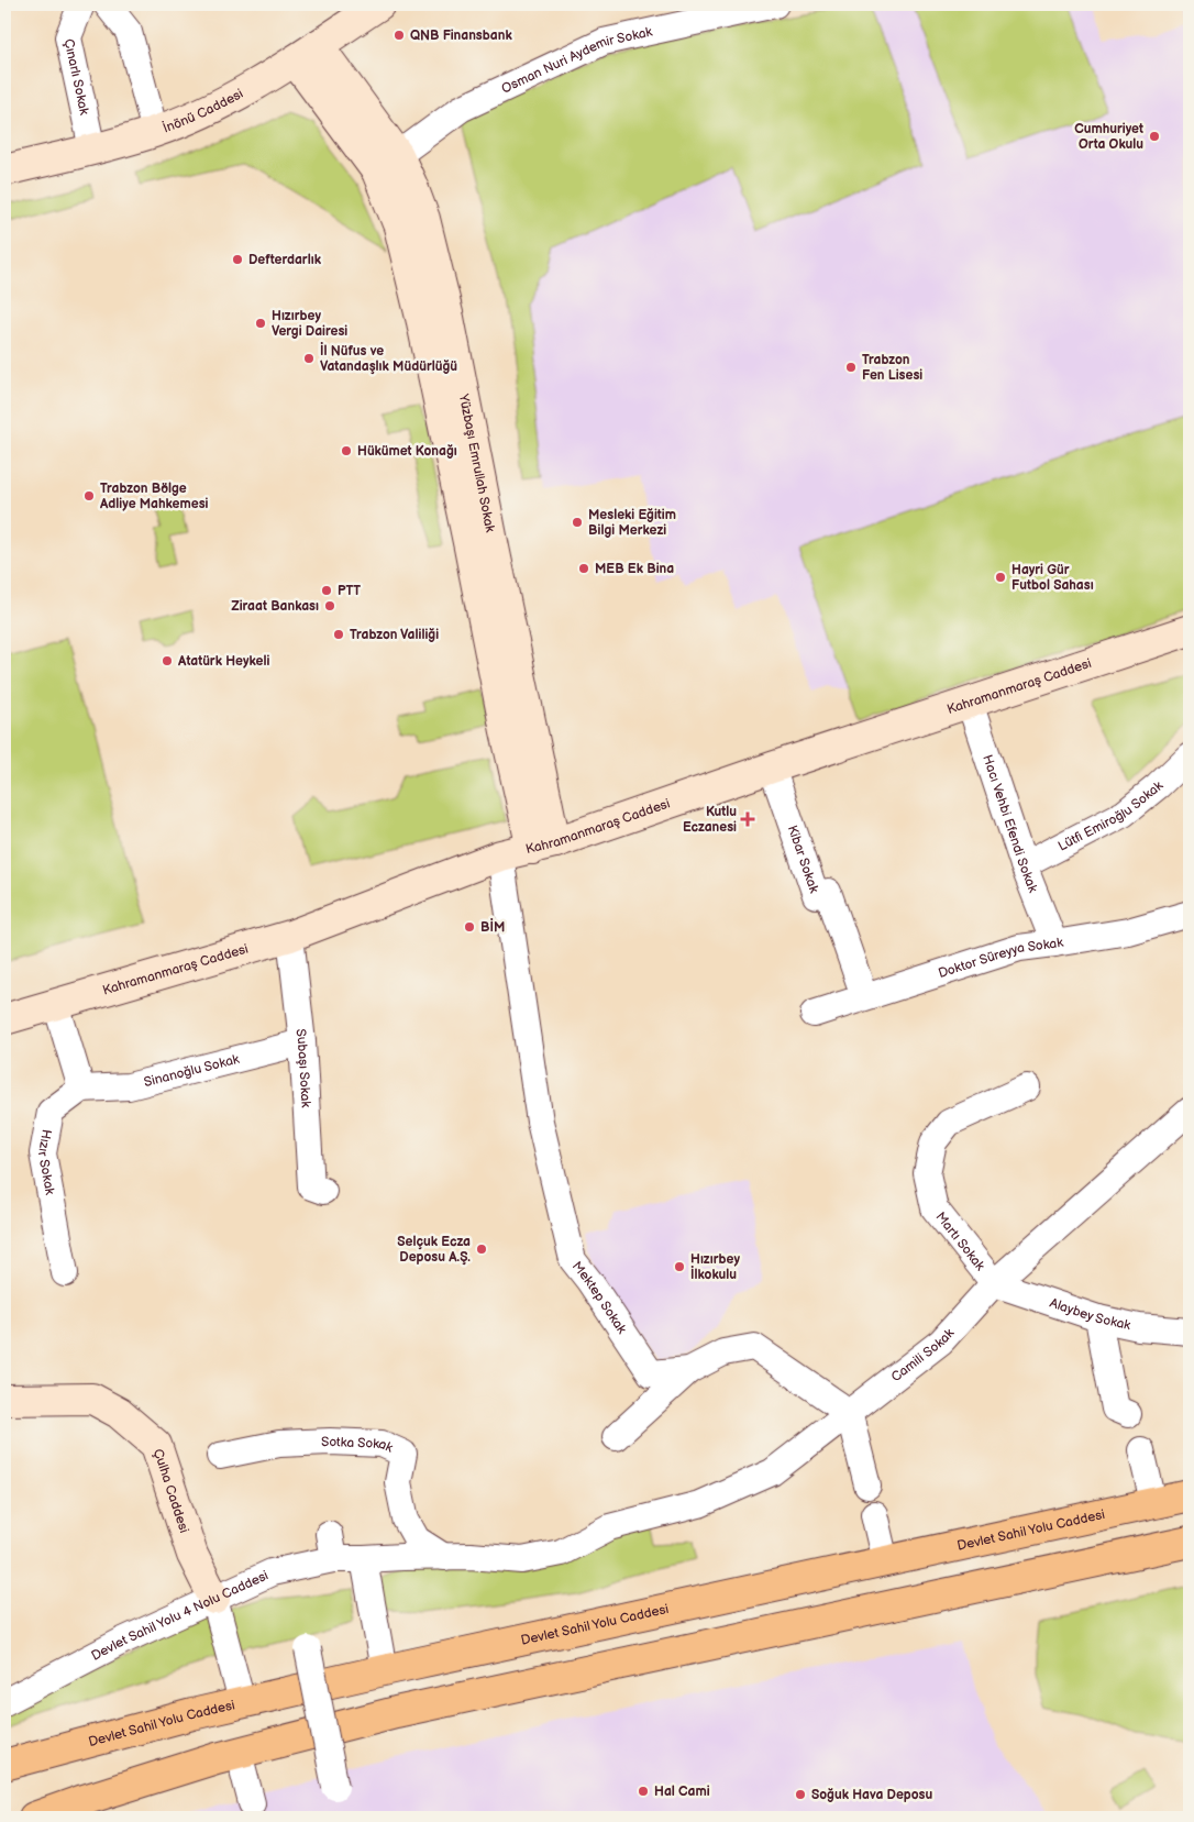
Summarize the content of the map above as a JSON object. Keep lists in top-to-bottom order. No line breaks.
{"streets":{"main road":["Devlet Sahil Yolu Caddesi"],"street":["Osman Nuri Aydemir Sokak","Çınarlı Sokak","İnönü Caddesi","Yüzbaşı Emrullah Sokak","Kahramanmaraş Caddesi","Lütfi Emiroğlu Sokak","Hacı Vehbi Efendi Sokak","Kibar Sokak","Doktor Süreyya Sokak","Subaşı Sokak","Sinanoğlu Sokak","Hızır Sokak","Martı Sokak","Mektep Sokak","Alaybey Sokak","Camili Sokak","Sotka Sokak","Çulha Caddesi","Devlet Sahil Yolu 4 Nolu Caddesi"]},"crossings":[["Osman Nuri Aydemir Sokak","Yüzbaşı Emrullah Sokak"],["Çınarlı Sokak","İnönü Caddesi"],["İnönü Caddesi","Yüzbaşı Emrullah Sokak"],["Yüzbaşı Emrullah Sokak","Kahramanmaraş Caddesi"],["Kahramanmaraş Caddesi","Hacı Vehbi Efendi Sokak"],["Kahramanmaraş Caddesi","Kibar Sokak"],["Kahramanmaraş Caddesi","Subaşı Sokak"],["Kahramanmaraş Caddesi","Mektep Sokak"],["Lütfi Emiroğlu Sokak","Hacı Vehbi Efendi Sokak"],["Hacı Vehbi Efendi Sokak","Doktor Süreyya Sokak"],["Kibar Sokak","Doktor Süreyya Sokak"],["Subaşı Sokak","Sinanoğlu Sokak"],["Sinanoğlu Sokak","Hızır Sokak"],["Martı Sokak","Alaybey Sokak"],["Martı Sokak","Camili Sokak"],["Mektep Sokak","Camili Sokak"],["Alaybey Sokak","Camili Sokak"],["Camili Sokak","Devlet Sahil Yolu 4 Nolu Caddesi"],["Sotka Sokak","Devlet Sahil Yolu 4 Nolu Caddesi"],["Çulha Caddesi","Devlet Sahil Yolu 4 Nolu Caddesi"]],"places":{"other":["QNB Finansbank","Cumhuriyet Orta Okulu","Defterdarlık","Hızırbey Vergi Dairesi","İl Nüfus ve Vatandaşlık Müdürlüğü","Trabzon Fen Lisesi","Hükümet Konağı","Trabzon Bölge Adliye Mahkemesi","Mesleki Eğitim Bilgi Merkezi","MEB Ek Bina","Hayri Gür Futbol Sahası","PTT","Ziraat Bankası","Trabzon Valiliği","Atatürk Heykeli","BİM","Selçuk Ecza Deposu A.Ş.","Hızırbey İlkokulu","Hal Cami","Soğuk Hava Deposu"],"health":["Kutlu Eczanesi"]}}
